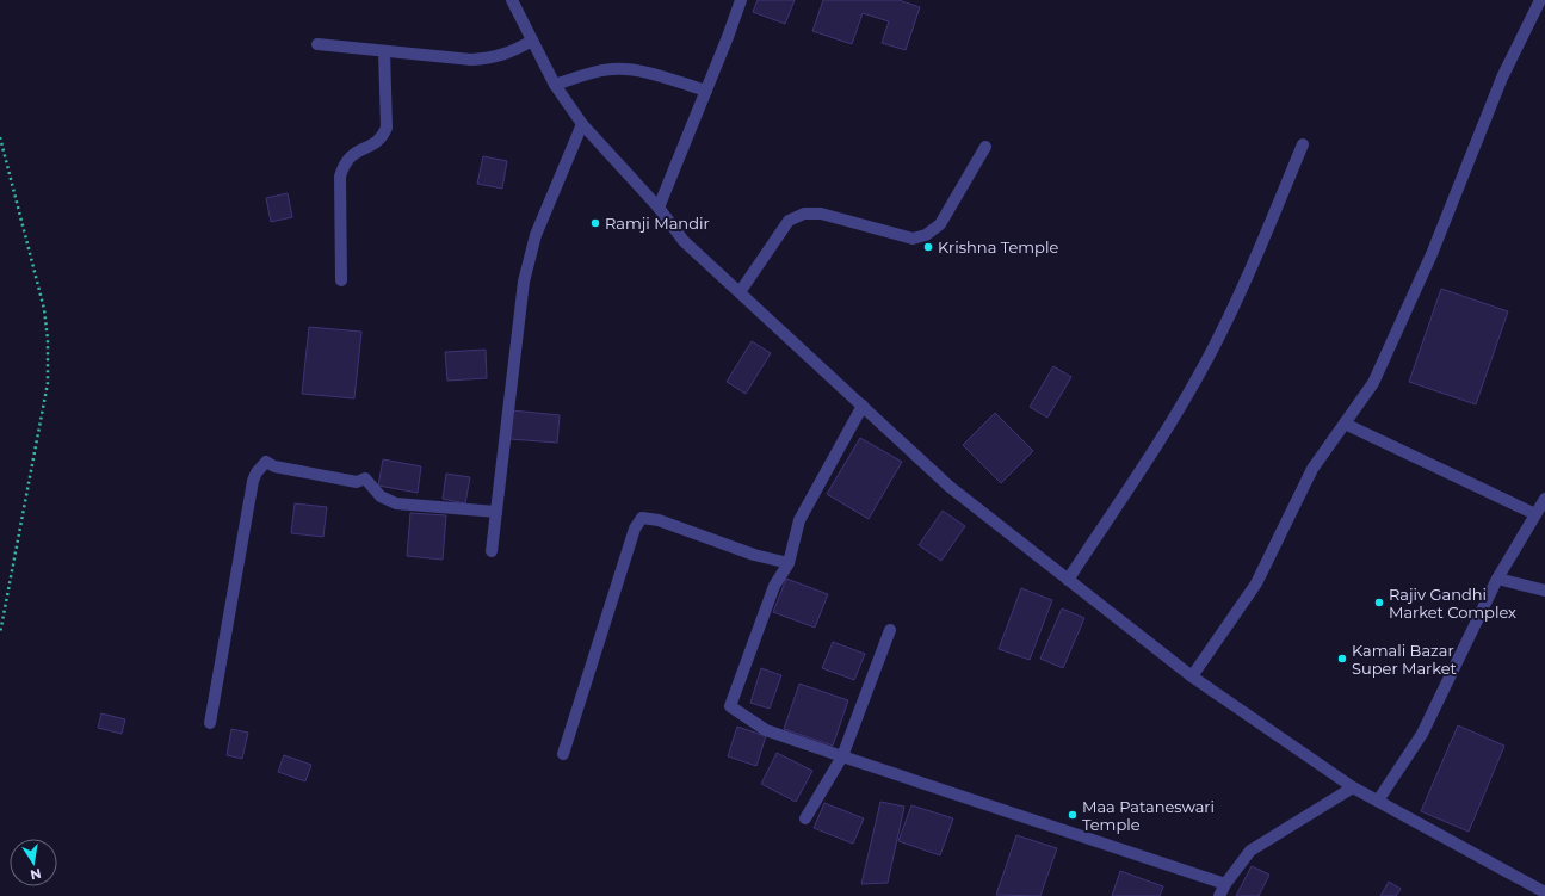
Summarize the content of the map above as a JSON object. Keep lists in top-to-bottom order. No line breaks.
{"places":["Ramji Mandir","Krishna Temple","Rajiv Gandhi Market Complex","Kamali Bazar Super Market","Maa Pataneswari Temple"],"north":"bottom"}
